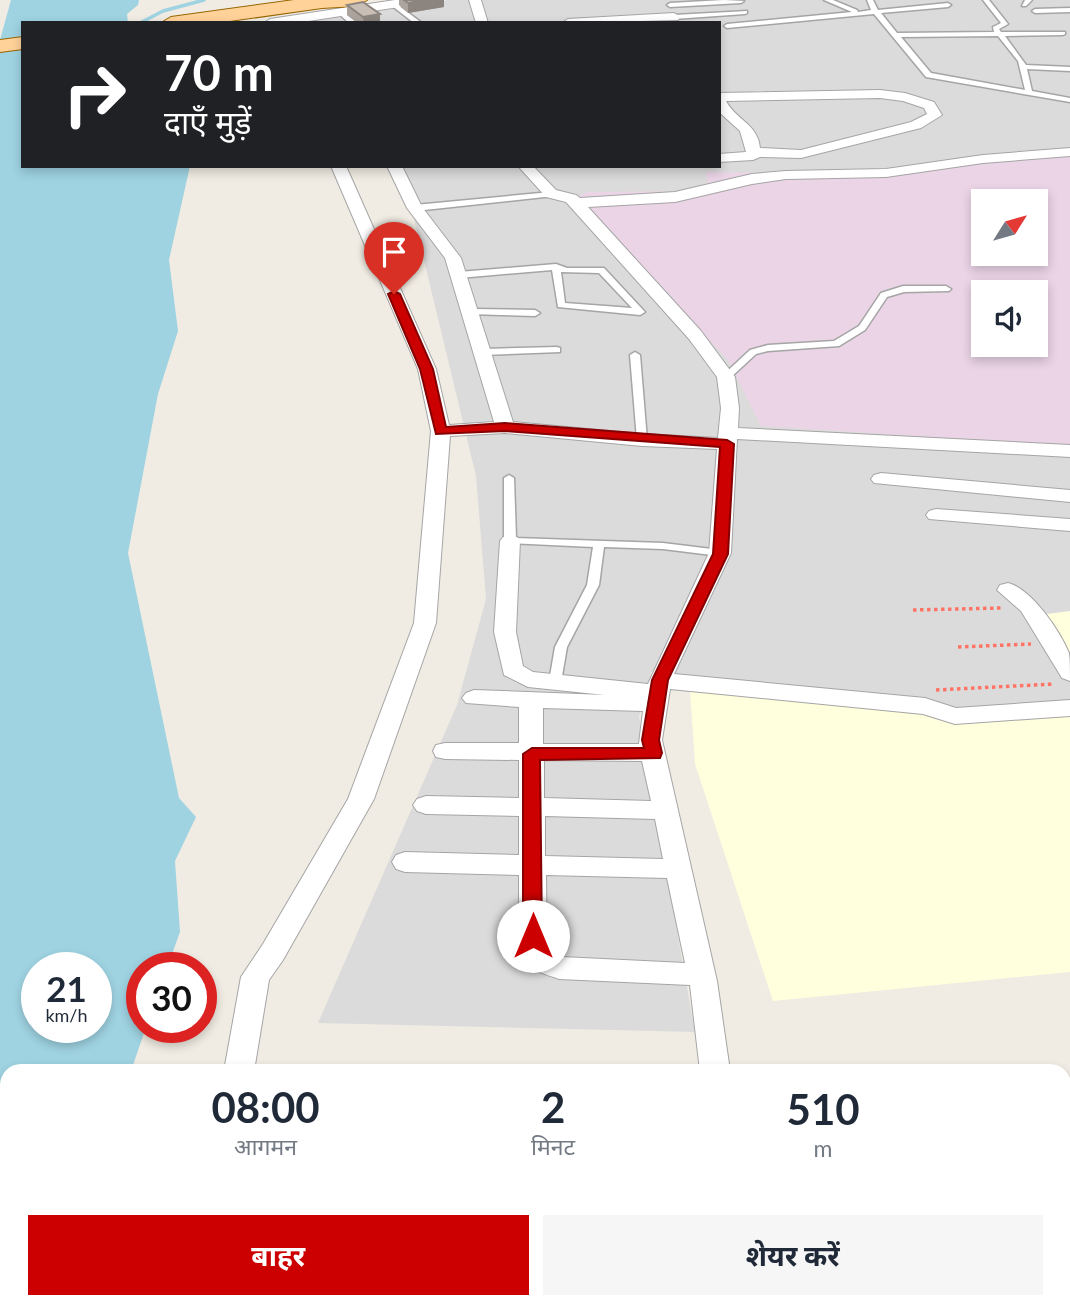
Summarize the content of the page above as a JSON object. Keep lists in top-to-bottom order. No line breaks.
{"north":"top right","page":{"turn":["70 m","दाएँ मुड़ें"],"speed":"21 km/h","limit":"30","eta":["08:00","आगमन","2","मिनट","510","m"],"buttons":["बाहर","शेयर करें"]}}
